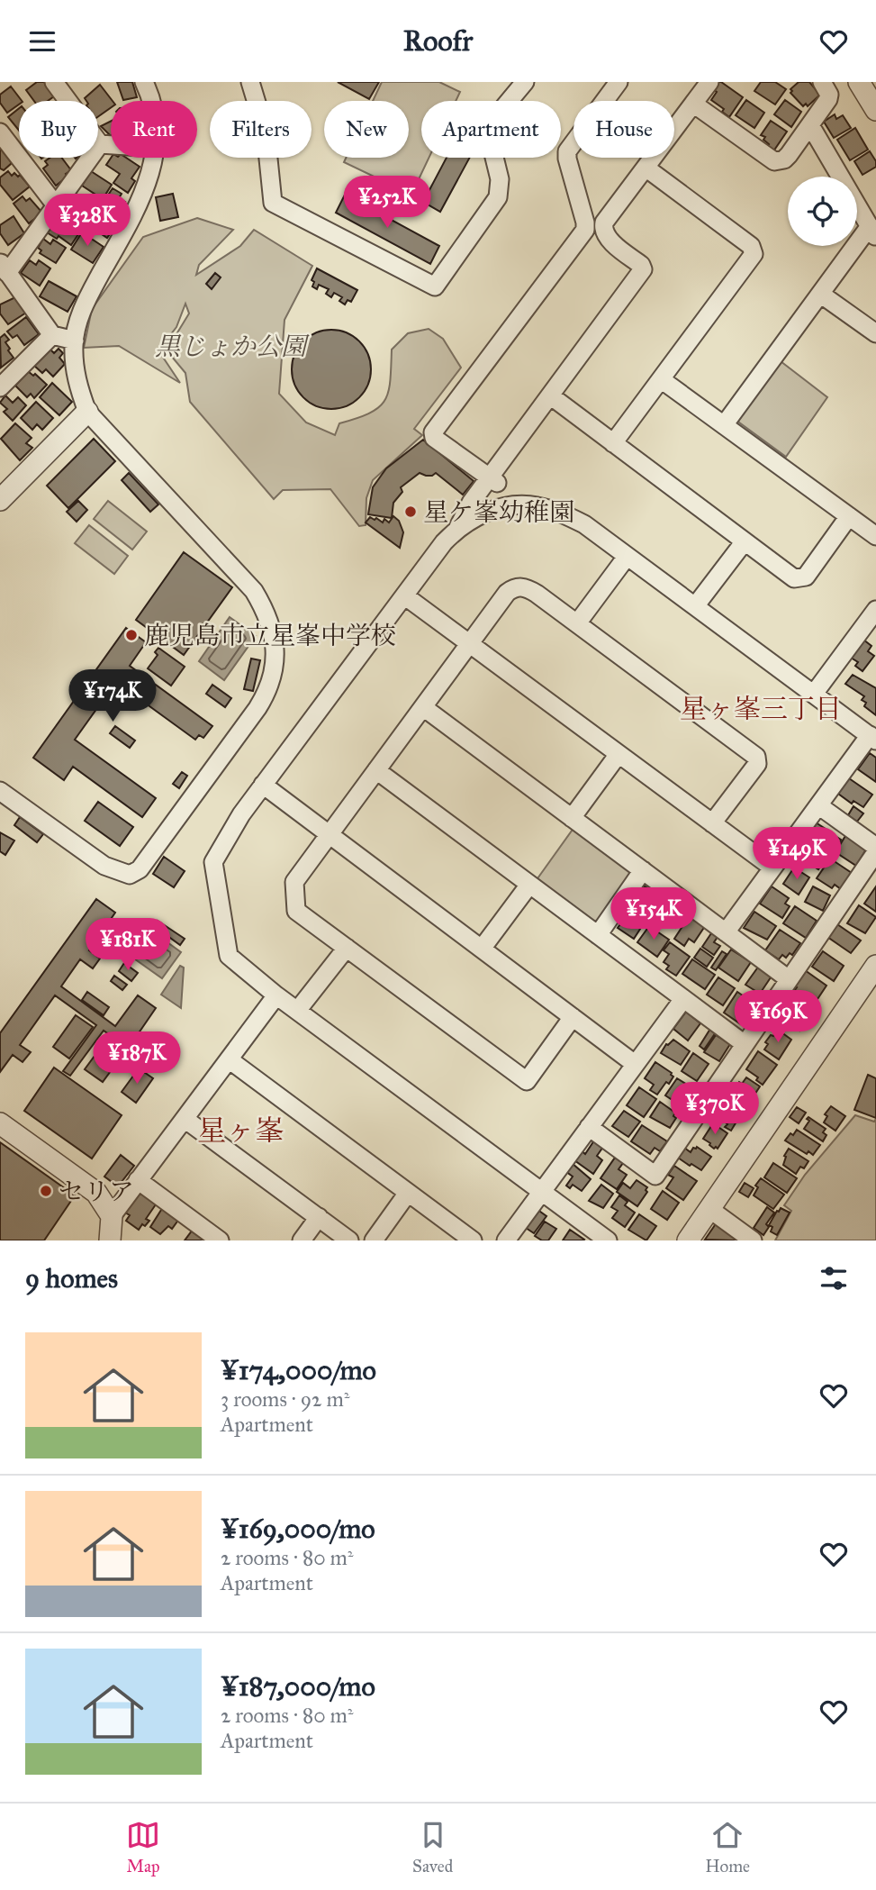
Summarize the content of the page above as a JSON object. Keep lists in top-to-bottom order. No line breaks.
{"districts":["星ヶ峯三丁目","星ヶ峯"],"parks":["黒じょか公園"],"places":["星ケ峯幼稚園","鹿児島市立星峯中学校","セリア"],"page":{"header":"Roofr","chip":["Buy","Rent","Filters","New","Apartment","House"],"price":["¥252K","¥328K","¥174K","¥149K","¥154K","¥181K","¥169K","¥187K","¥370K"],"heading":"9 homes","list":[{"name":"¥174,000/mo","note":"3 rooms · 92 m² · Apartment"},{"name":"¥169,000/mo","note":"2 rooms · 80 m² · Apartment"},{"name":"¥187,000/mo","note":"2 rooms · 80 m² · Apartment"}],"tabs":["Map","Saved","Home"]}}
